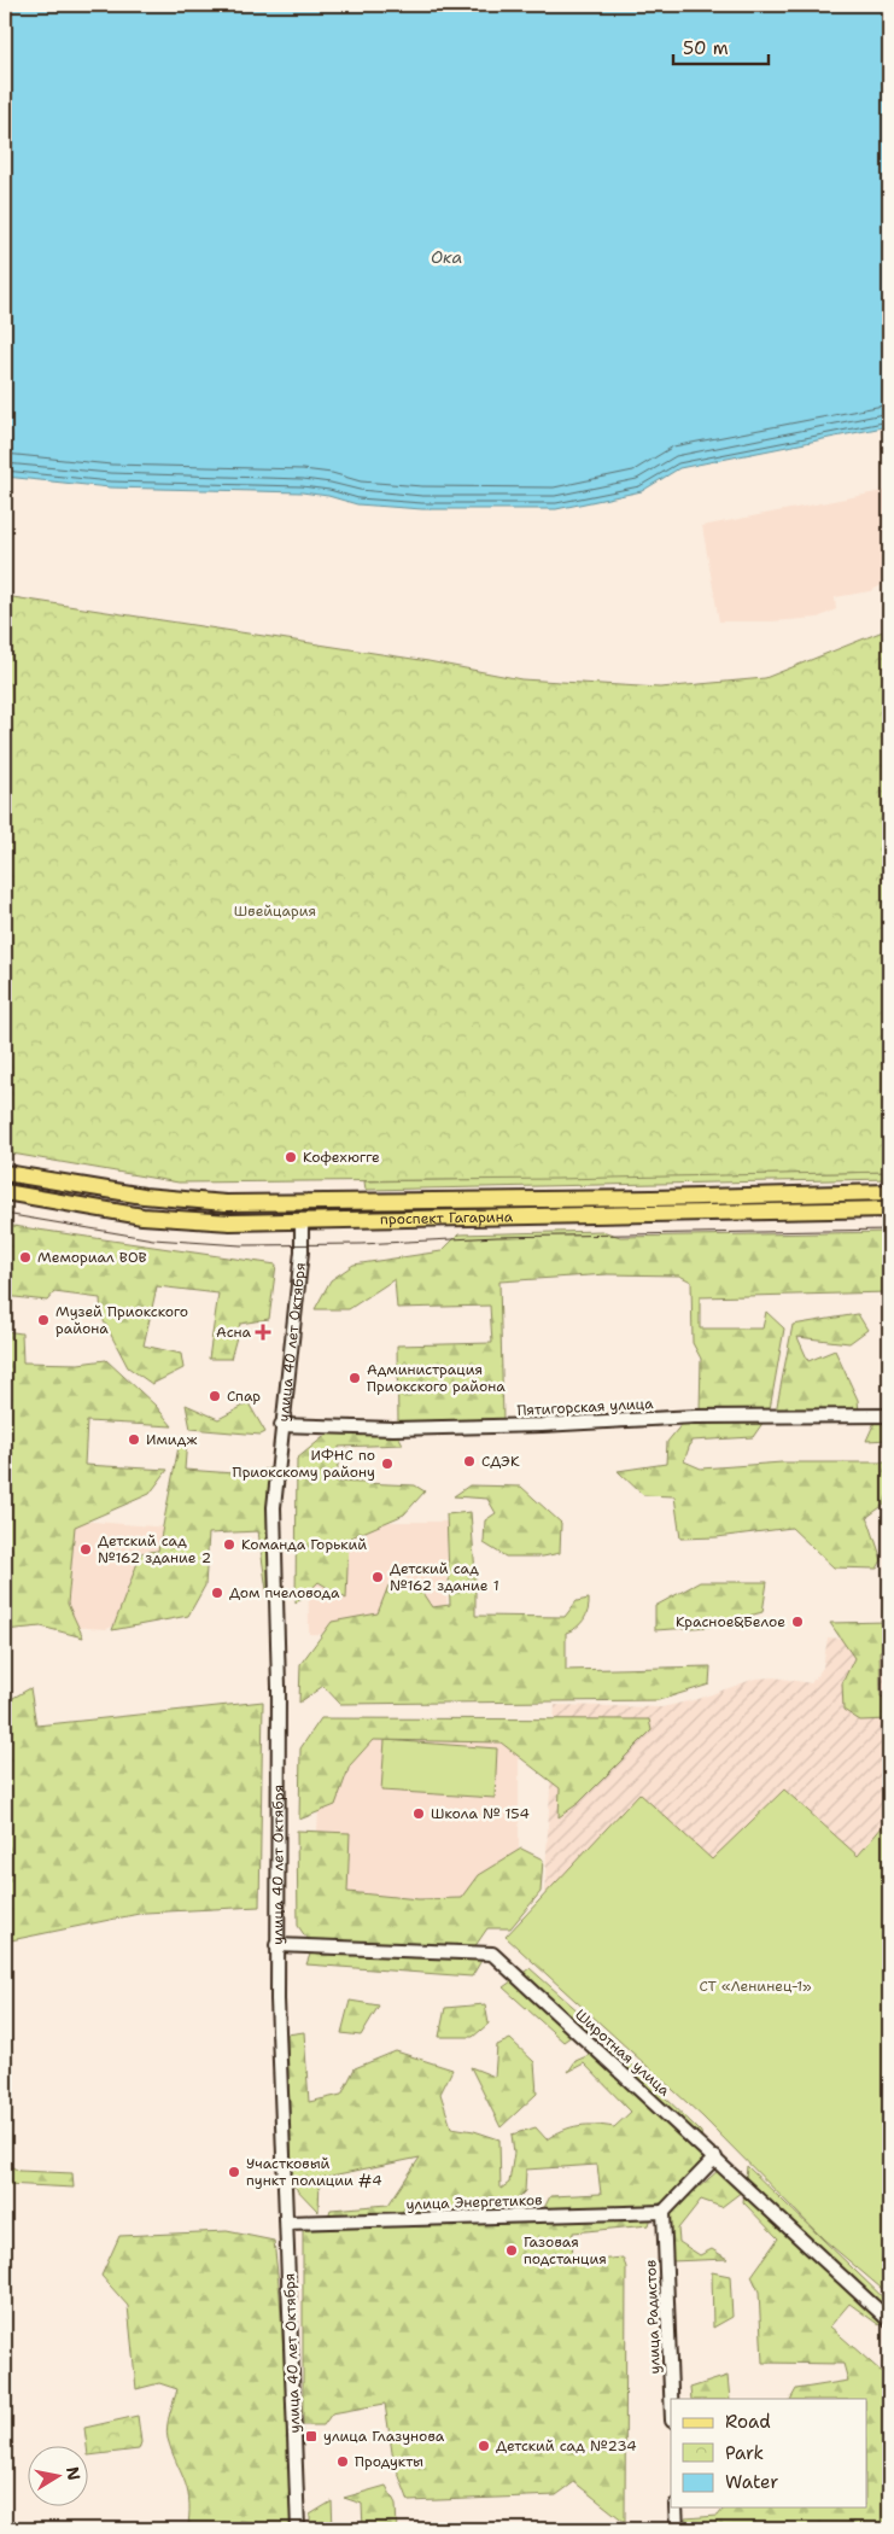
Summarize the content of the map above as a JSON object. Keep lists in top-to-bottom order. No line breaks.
{"streets":{"main road":["проспект Гагарина","улица 40 лет Октября"],"street":["Пятигорская улица","Широтная улица","улица Энергетиков","улица Радистов"]},"crossings":[["проспект Гагарина","улица 40 лет Октября"],["улица 40 лет Октября","Пятигорская улица"],["улица 40 лет Октября","Широтная улица"],["улица 40 лет Октября","улица Энергетиков"],["улица Энергетиков","улица Радистов"]],"water":["Ока"],"parks":["Швейцария","СТ «Ленинец-1»"],"places":{"other":["Кофехюгге","Мемориал ВОВ","Музей Приокского района","Администрация Приокского района","Спар","Имидж","СДЭК","ИФНС по Приокскому району","Команда Горький","Детский сад №162 здание 2","Детский сад №162 здание 1","Дом пчеловода","Красное&Белое","Школа № 154","Участковый пункт полиции #4","Газовая подстанция","Детский сад №234","Продукты"],"health":["Асна"],"transit":["улица Глазунова"]},"legend":["Road","Park","Water"],"scale_bar":"50 m","north":"right"}
